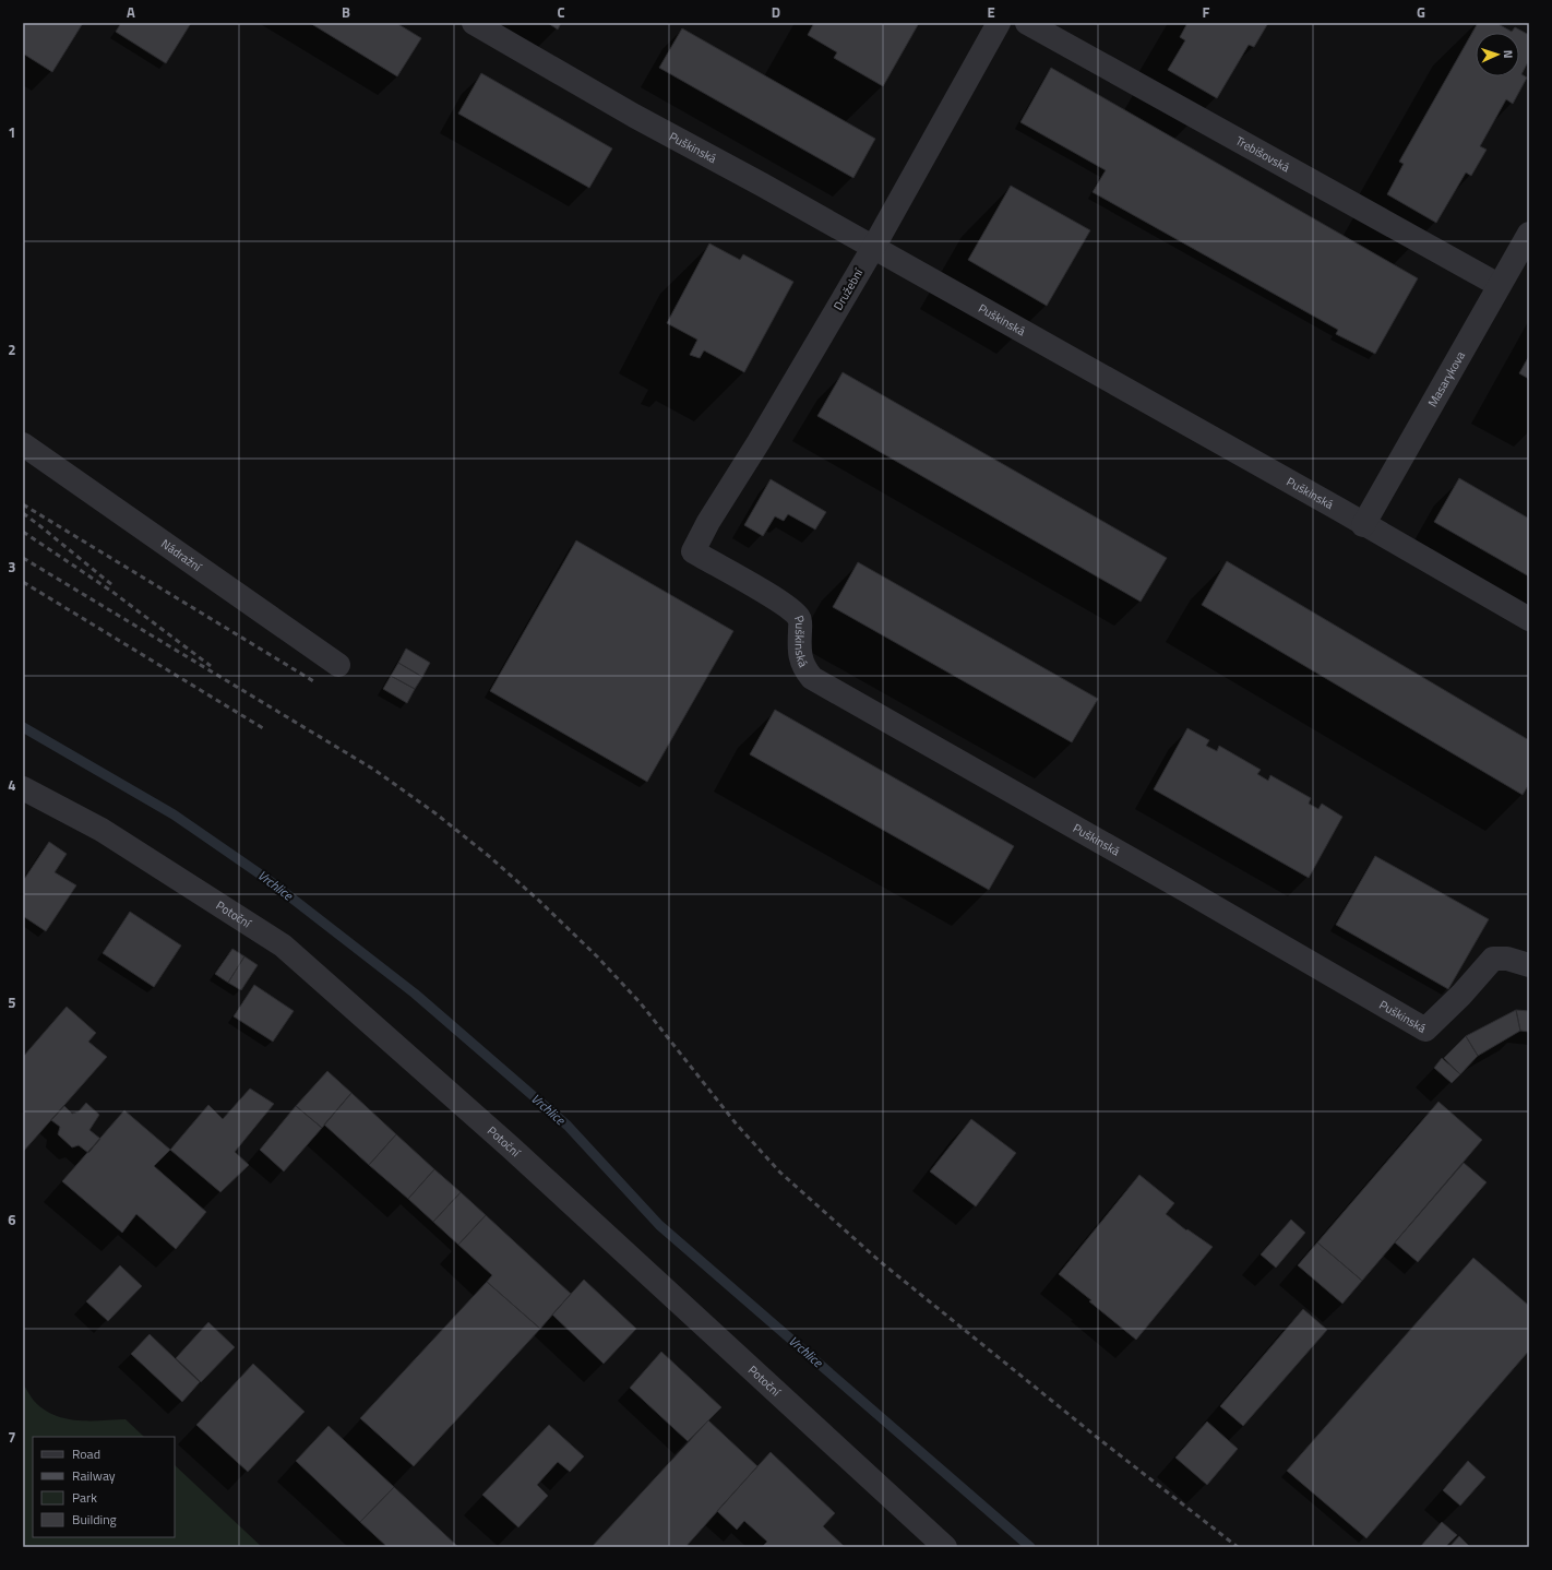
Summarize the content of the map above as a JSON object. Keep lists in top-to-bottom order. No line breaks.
{"streets":{"street":["Puškinská","Trebišovská","Družební","Masarykova","Nádražní","Potoční"]},"crossings":[["Puškinská","Družební"],["Puškinská","Masarykova"],["Trebišovská","Masarykova"]],"water":["Vrchlice"],"legend":["Road","Railway","Park","Building"],"north":"right","grid":{"columns":["A","B","C","D","E","F","G"],"rows":["1","2","3","4","5","6","7"]}}
